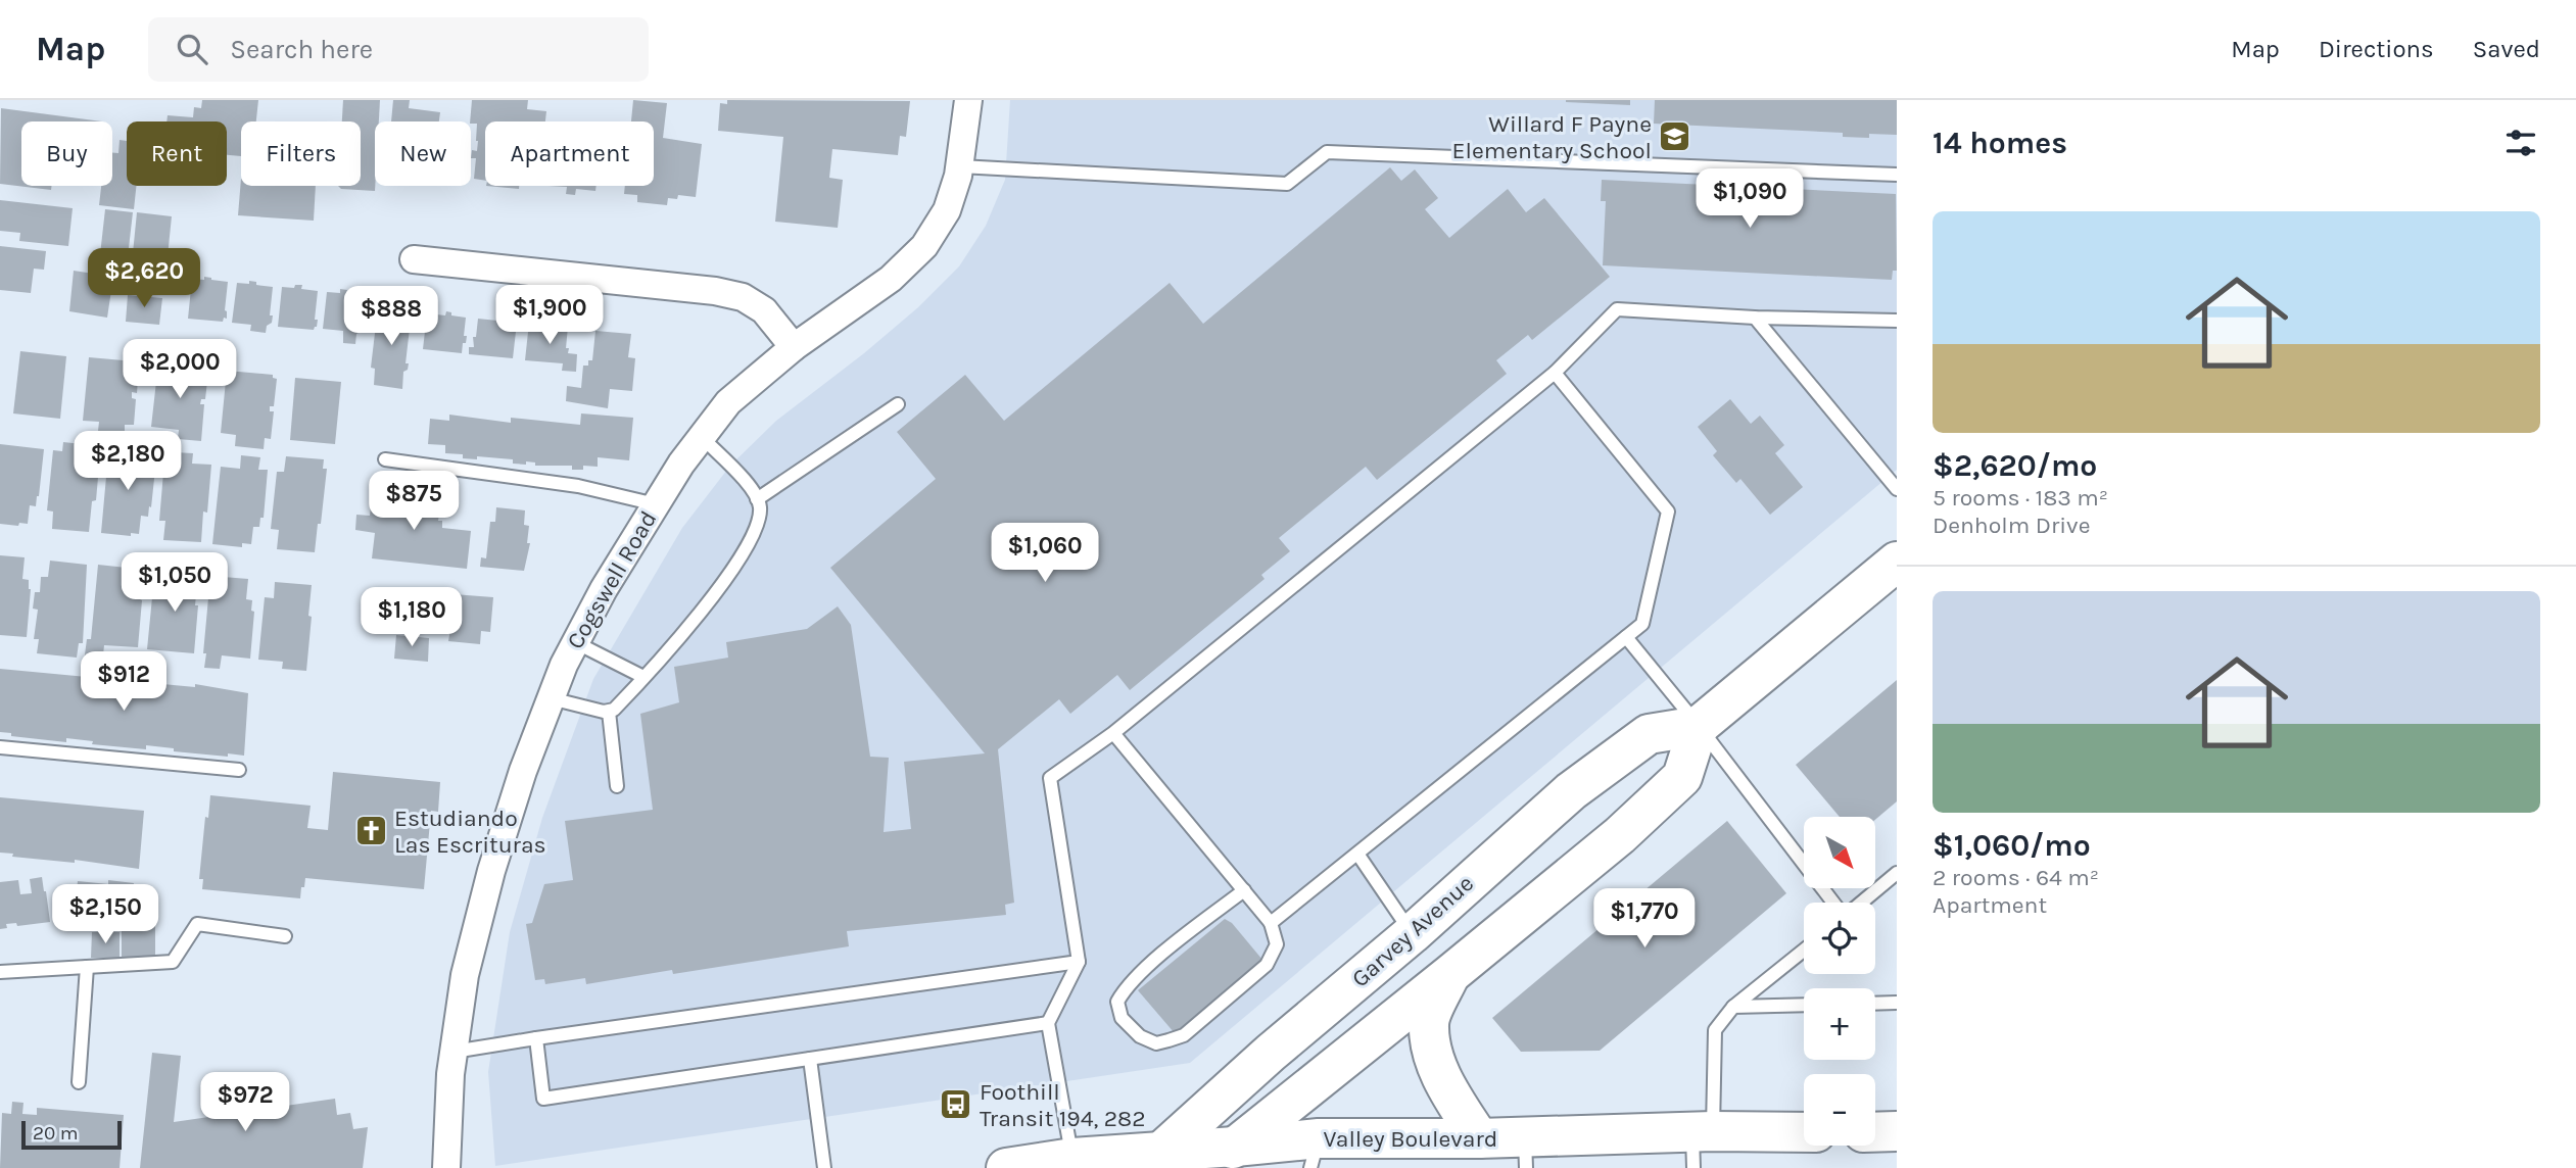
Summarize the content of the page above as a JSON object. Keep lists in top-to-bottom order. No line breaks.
{"streets":{"main road":["Garvey Avenue","Valley Boulevard"],"street":["Cogswell Road"]},"crossings":[["Garvey Avenue","Valley Boulevard"]],"places":{"school or university":["Willard F Payne Elementary School"],"church":["Estudiando Las Escrituras"],"bus stop":["Foothill Transit 194, 282"]},"scale_bar":"20 m","north":"bottom right","page":{"header":"Map","search":"Search here","nav":["Map","Directions","Saved"],"heading":"14 homes","chip":["Buy","Rent","Filters","New","Apartment"],"price":["$1,090","$2,620","$1,900","$888","$2,000","$2,180","$875","$1,060","$1,050","$1,180","$912","$2,150","$1,770","$972"],"list":[{"name":"$2,620/mo","note":"5 rooms · 183 m² · Denholm Drive"},{"name":"$1,060/mo","note":"2 rooms · 64 m² · Apartment"}],"map_buttons":["+","−"],"scale":"20 m"}}
